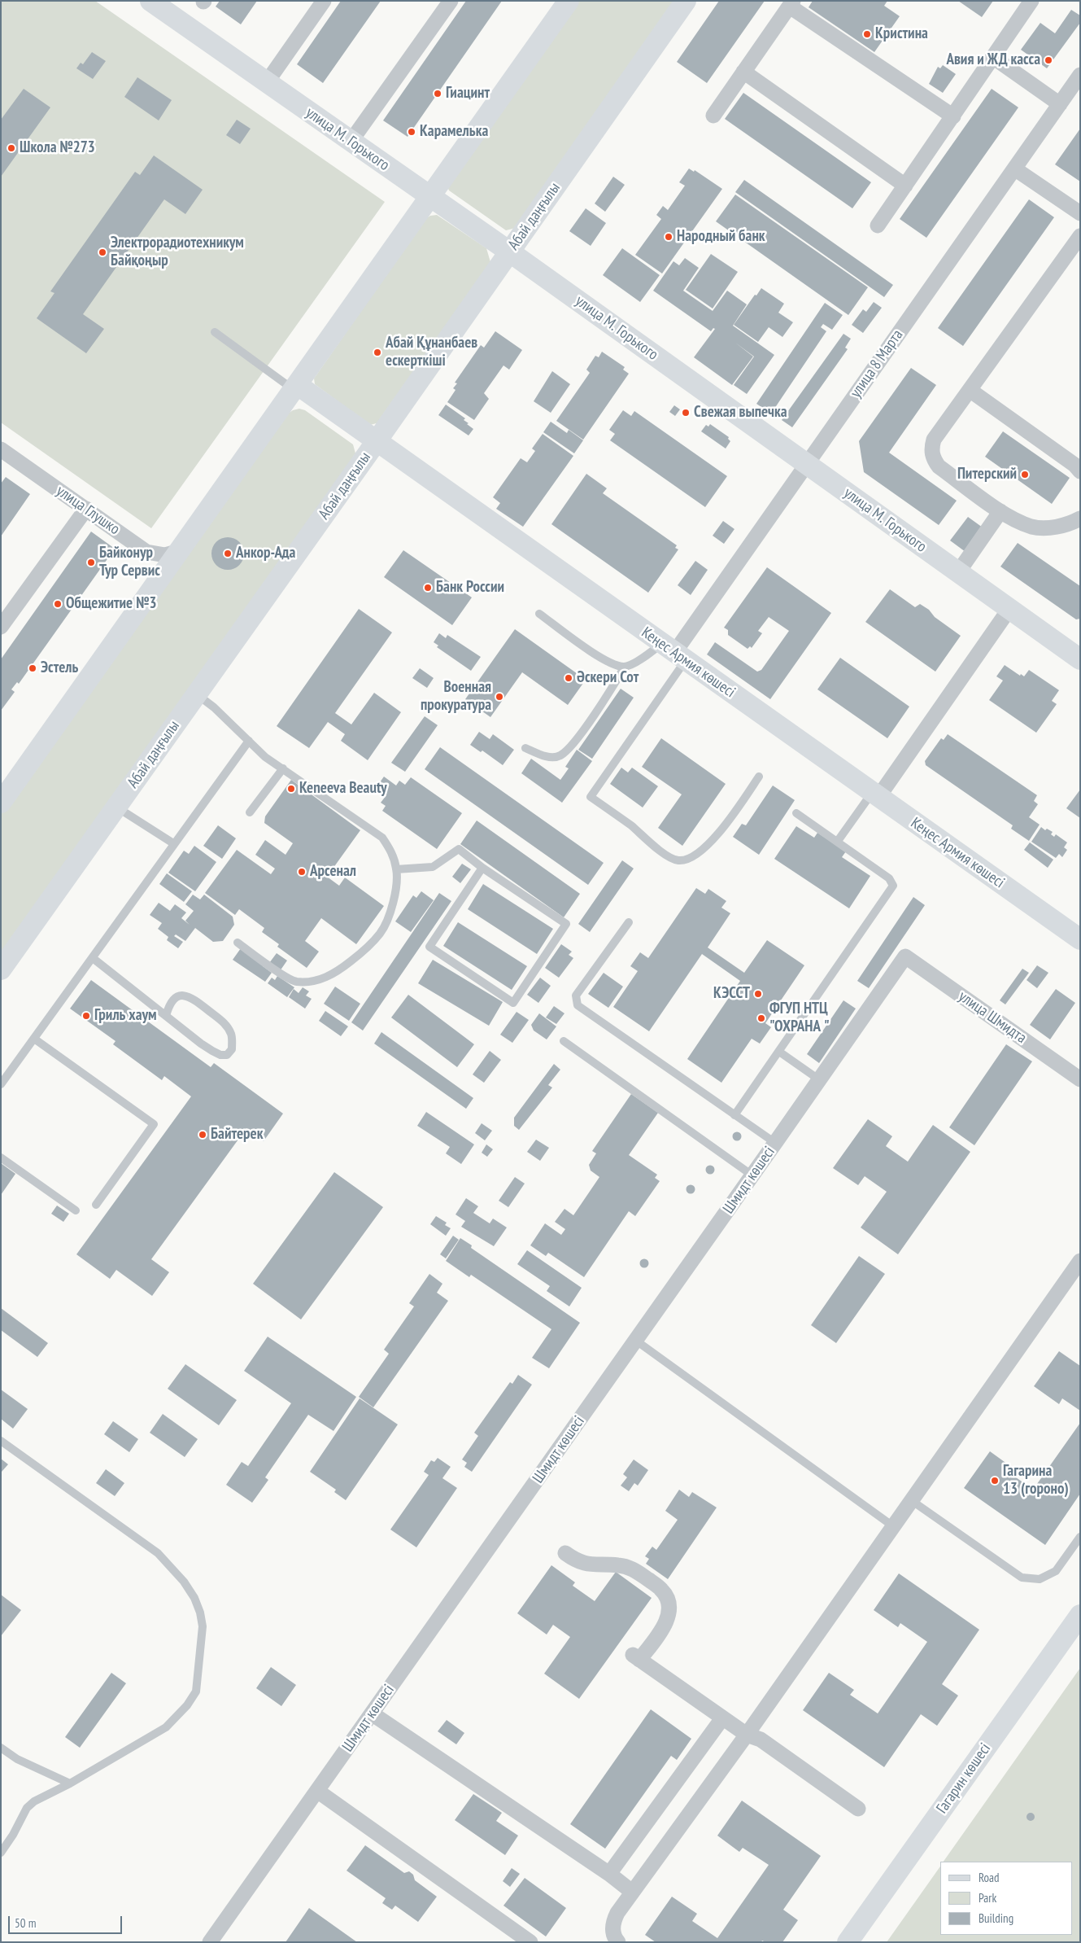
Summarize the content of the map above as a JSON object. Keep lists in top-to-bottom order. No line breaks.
{"streets":{"main road":["улица М. Горького","Абай даңғылы","Кеңес Армия көшесі","Гагарин көшесі"],"street":["улица 8 Марта","улица Глушко","улица Шмидта","Шмидт көшесі"]},"crossings":[["улица М. Горького","Абай даңғылы"],["улица М. Горького","улица 8 Марта"],["Абай даңғылы","Кеңес Армия көшесі"],["улица 8 Марта","Кеңес Армия көшесі"],["улица Шмидта","Шмидт көшесі"]],"places":["Кристина","Авия и ЖД касса","Гиацинт","Карамелька","Школа №273","Народный банк","Электрорадиотехникум Байқоңыр","Абай Құнанбаев ескерткіші","Свежая выпечка","Питерский","Анкор-Ада","Байконур Тур Сервис","Банк России","Общежитие №3","Эстель","Әскери Сот","Военная прокуратура","Keneeva Beauty","Арсенал","КЭССТ","Гриль хаум","ФГУП НТЦ \"ОХРАНА \"","Байтерек","Гагарина 13 (гороно)"],"legend":["Road","Park","Building"],"scale_bar":"50 m"}
